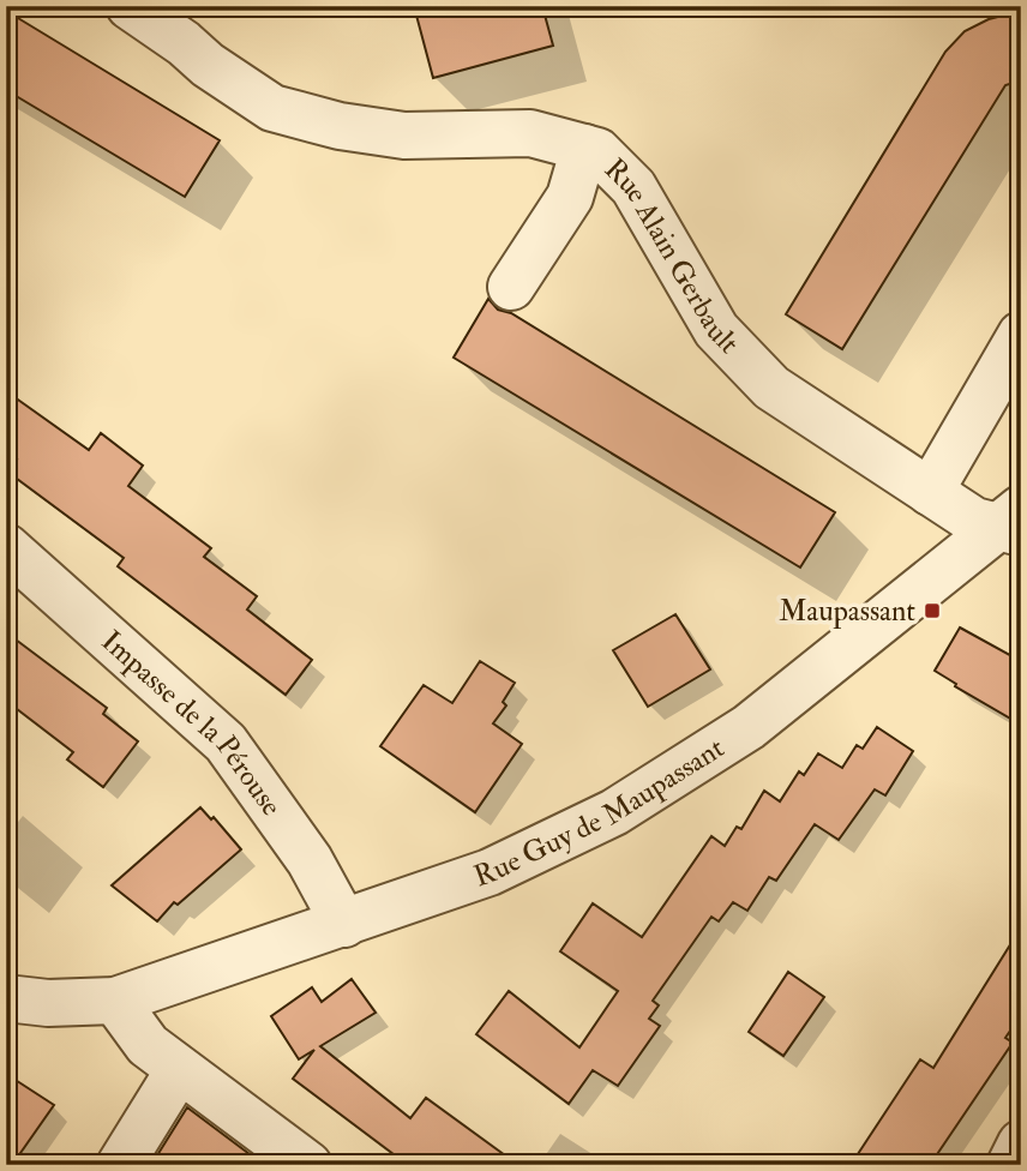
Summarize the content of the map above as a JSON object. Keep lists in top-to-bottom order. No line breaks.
{"streets":{"street":["Rue Alain Gerbault","Impasse de la Pérouse","Rue Guy de Maupassant"]},"crossings":[["Rue Alain Gerbault","Rue Guy de Maupassant"],["Impasse de la Pérouse","Rue Guy de Maupassant"]],"places":{"transit":["Maupassant"]}}
